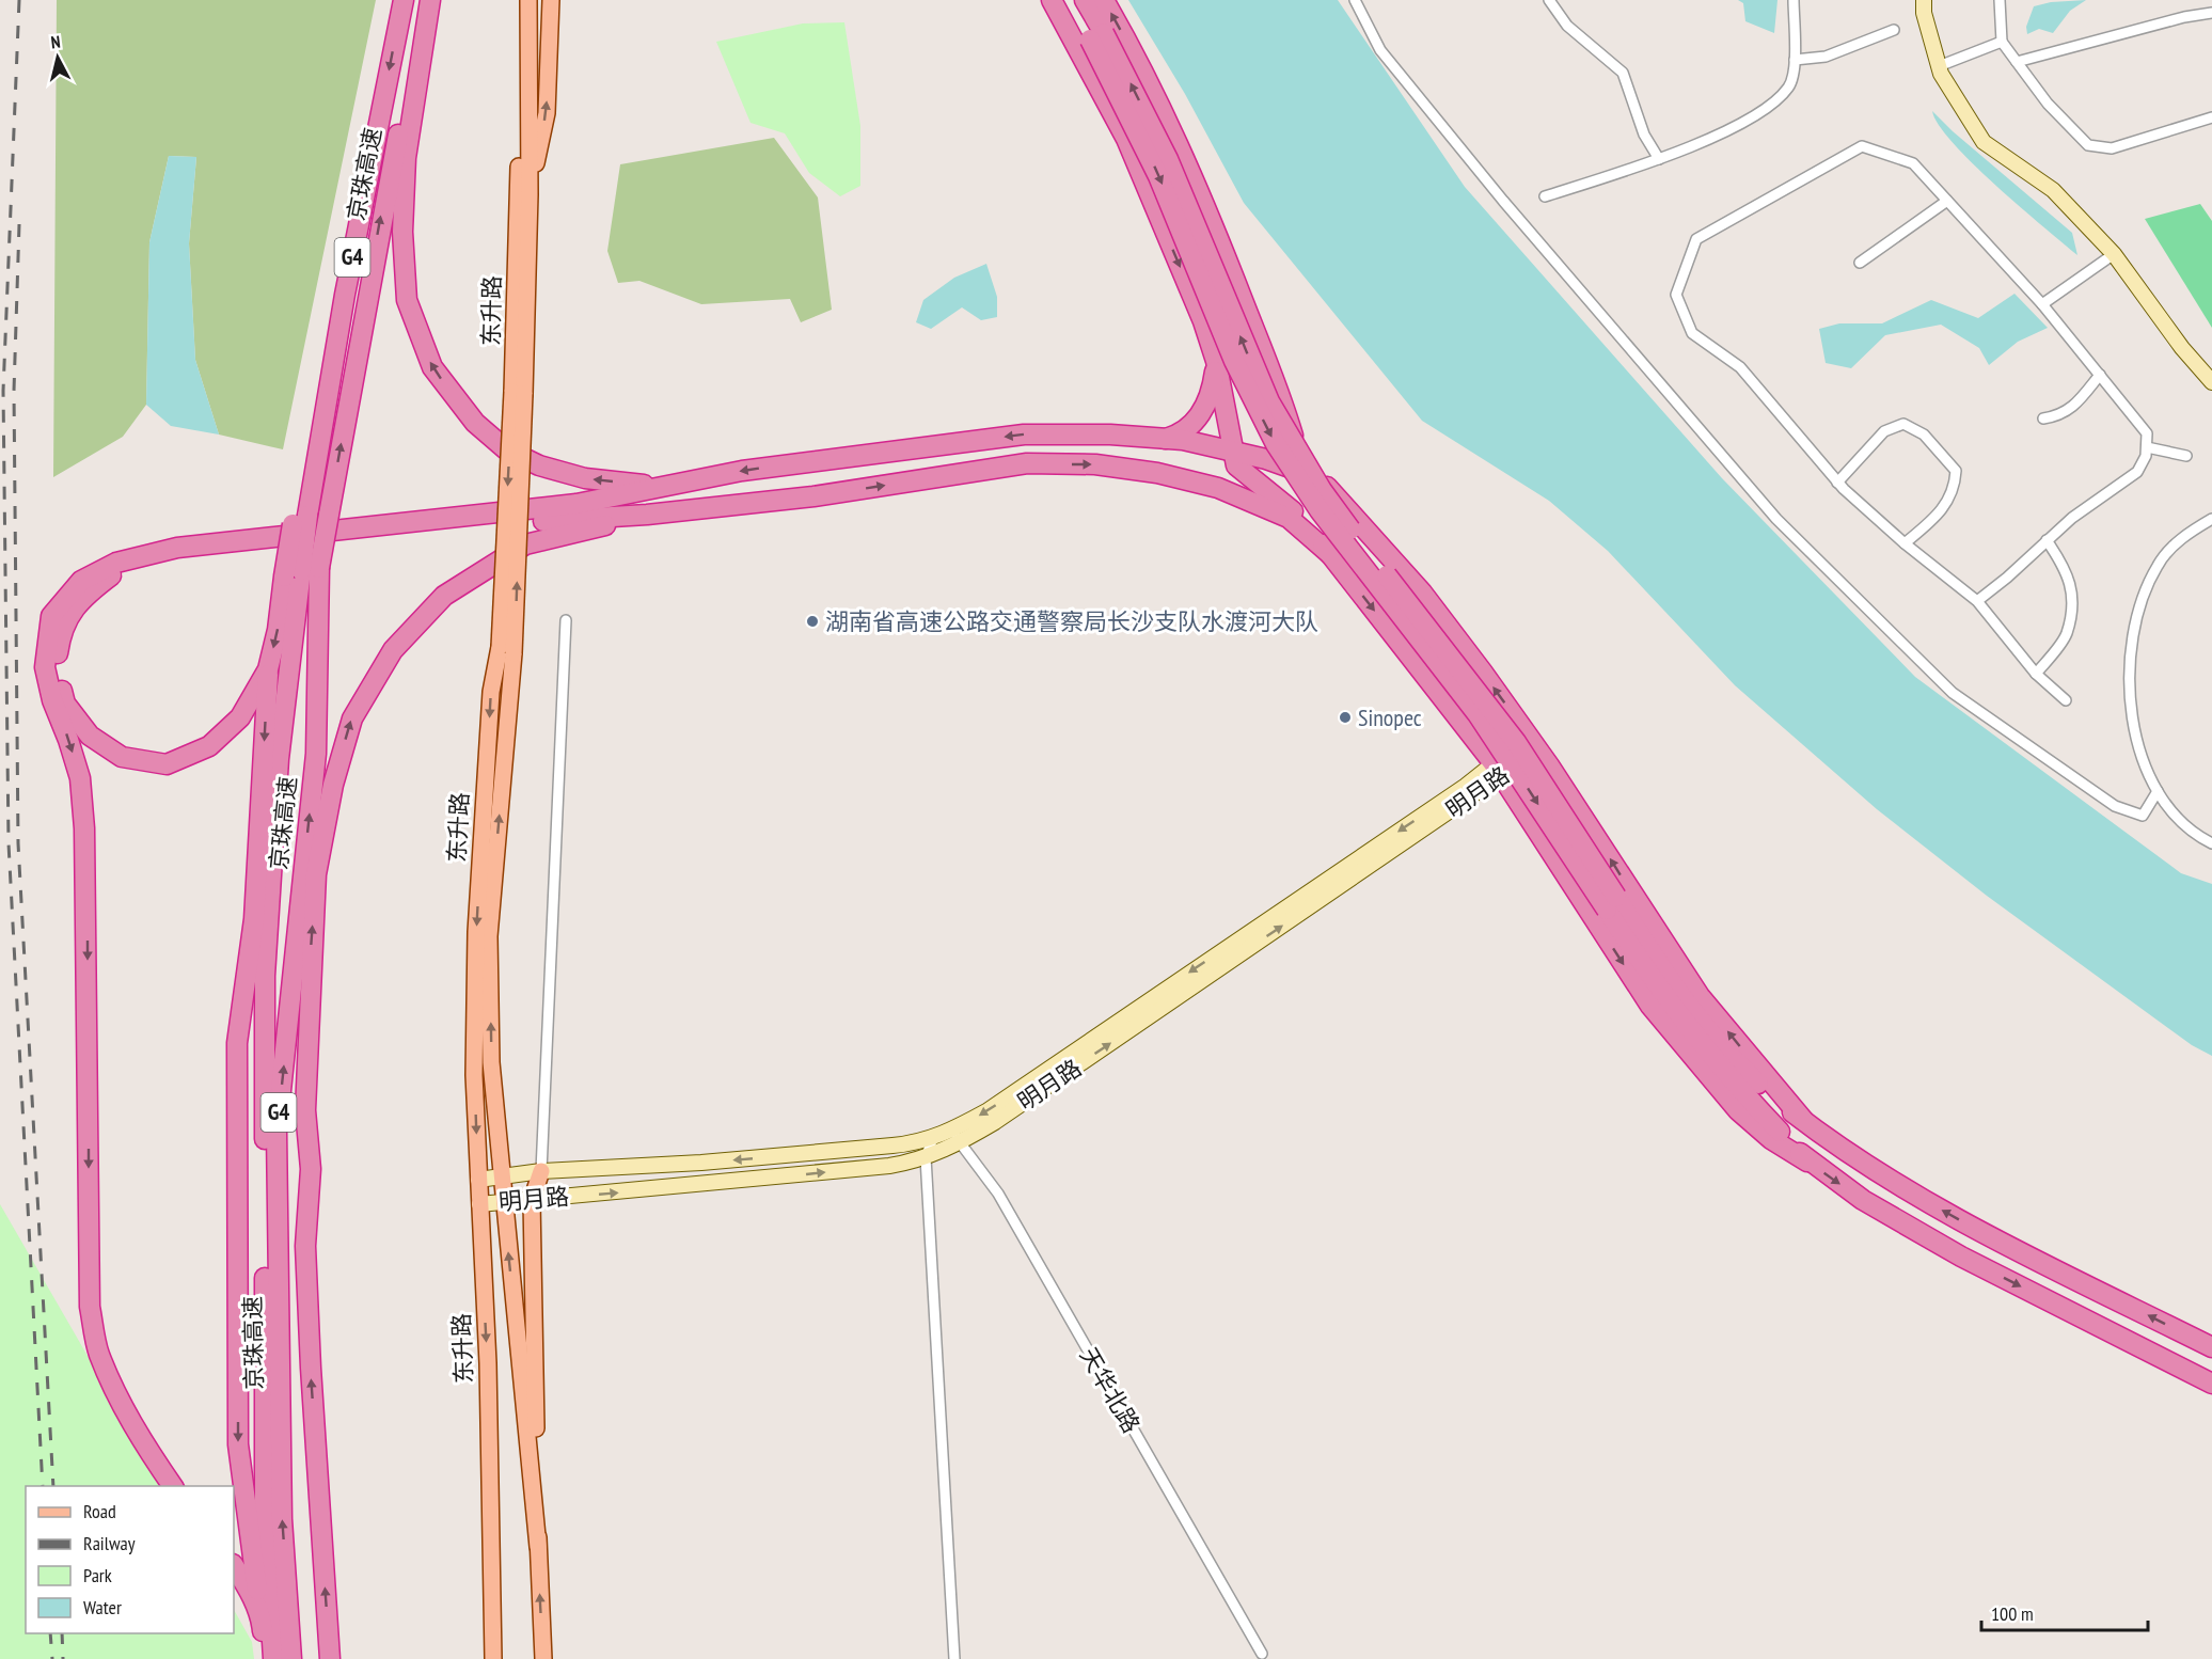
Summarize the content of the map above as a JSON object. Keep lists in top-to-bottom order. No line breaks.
{"streets":{"highway":["京珠高速","G4"],"main road":["东升路"],"street":["明月路","天华北路"]},"crossings":[["东升路","明月路"],["明月路","天华北路"]],"places":["湖南省高速公路交通警察局长沙支队水渡河大队","Sinopec"],"legend":["Road","Railway","Park","Water"],"scale_bar":"100 m","north":"top"}
